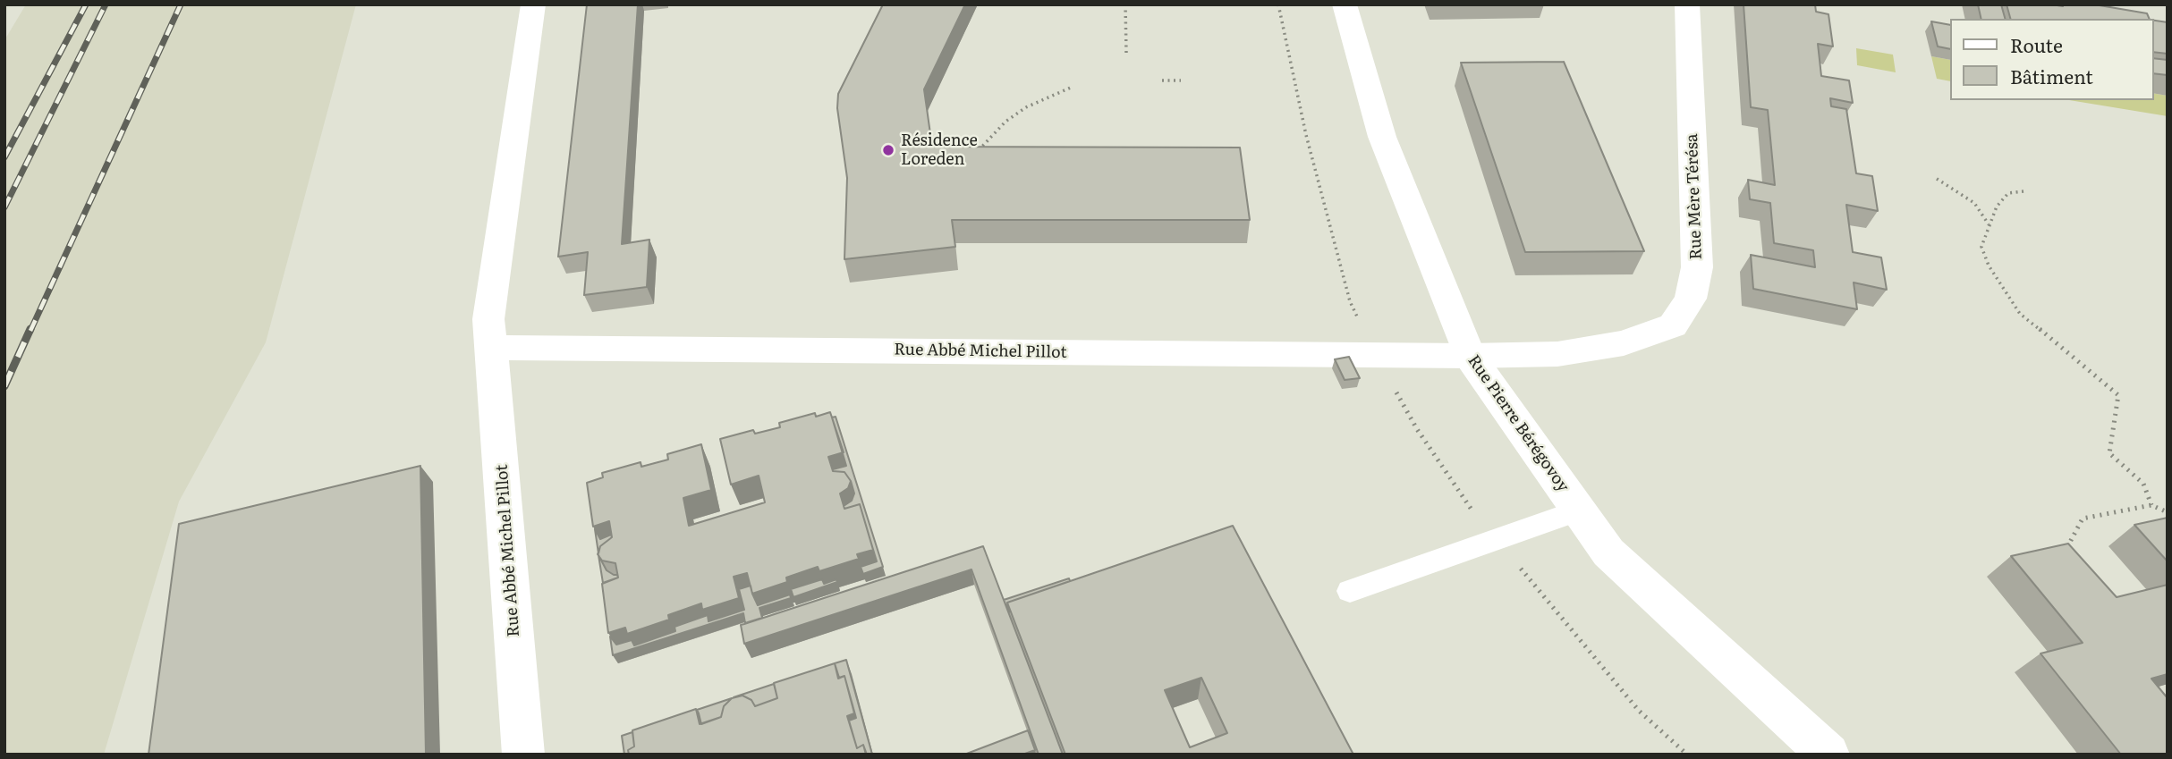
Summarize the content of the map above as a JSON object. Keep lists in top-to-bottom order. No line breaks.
{"streets":{"street":["Rue Mère Térésa","Rue Abbé Michel Pillot","Rue Pierre Bérégovoy"]},"crossings":[["Rue Mère Térésa","Rue Abbé Michel Pillot"],["Rue Mère Térésa","Rue Pierre Bérégovoy"],["Rue Abbé Michel Pillot","Rue Pierre Bérégovoy"]],"places":["Résidence Loreden"],"legend":["Route","Bâtiment"]}
